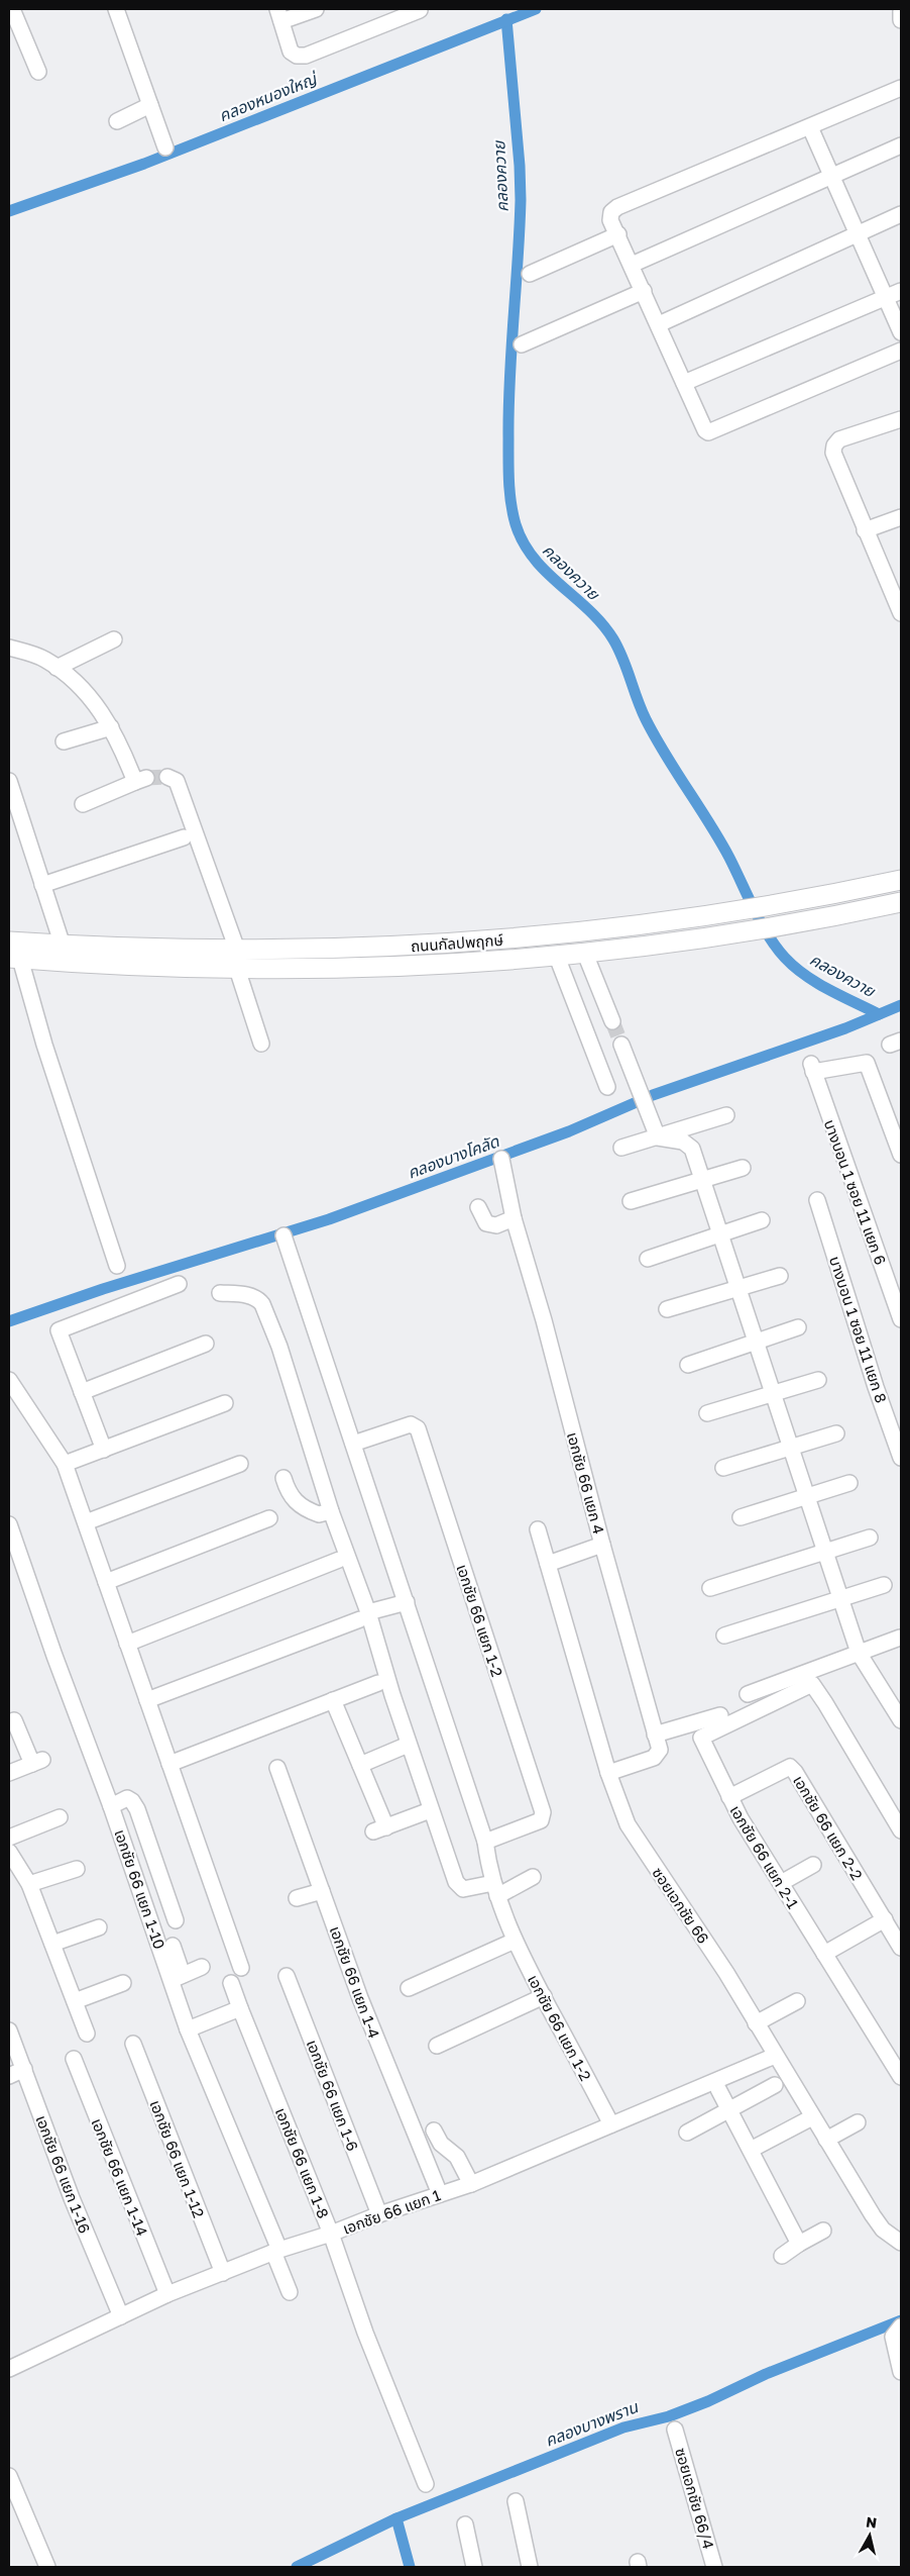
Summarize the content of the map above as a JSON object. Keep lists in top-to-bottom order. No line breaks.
{"streets":{"main road":["ถนนกัลปพฤกษ์"],"street":["บางบอน 1 ซอย 11 แยก 6","บางบอน 1 ซอย 11 แยก 8","เอกชัย 66 แยก 4","เอกชัย 66 แยก 1-2","เอกชัย 66 แยก 2-2","เอกชัย 66 แยก 2-1","เอกชัย 66 แยก 1-10","ซอยเอกชัย 66","เอกชัย 66 แยก 1-4","เอกชัย 66 แยก 1-6","เอกชัย 66 แยก 1-12","เอกชัย 66 แยก 1-8","เอกชัย 66 แยก 1-16","เอกชัย 66 แยก 1-14","เอกชัย 66 แยก 1","ซอยเอกชัย 66/4"]},"crossings":[["เอกชัย 66 แยก 4","ซอยเอกชัย 66"],["เอกชัย 66 แยก 1-2","เอกชัย 66 แยก 1"],["เอกชัย 66 แยก 2-2","เอกชัย 66 แยก 2-1"],["เอกชัย 66 แยก 1-10","เอกชัย 66 แยก 1"],["ซอยเอกชัย 66","เอกชัย 66 แยก 1"],["เอกชัย 66 แยก 1-4","เอกชัย 66 แยก 1"],["เอกชัย 66 แยก 1-6","เอกชัย 66 แยก 1"],["เอกชัย 66 แยก 1-12","เอกชัย 66 แยก 1"],["เอกชัย 66 แยก 1-8","เอกชัย 66 แยก 1"],["เอกชัย 66 แยก 1-16","เอกชัย 66 แยก 1"],["เอกชัย 66 แยก 1-14","เอกชัย 66 แยก 1"]],"water":["คลองหนองใหญ่","คลองควาย","คลองบางโคลัด","คลองบางพราน"],"north":"top"}
